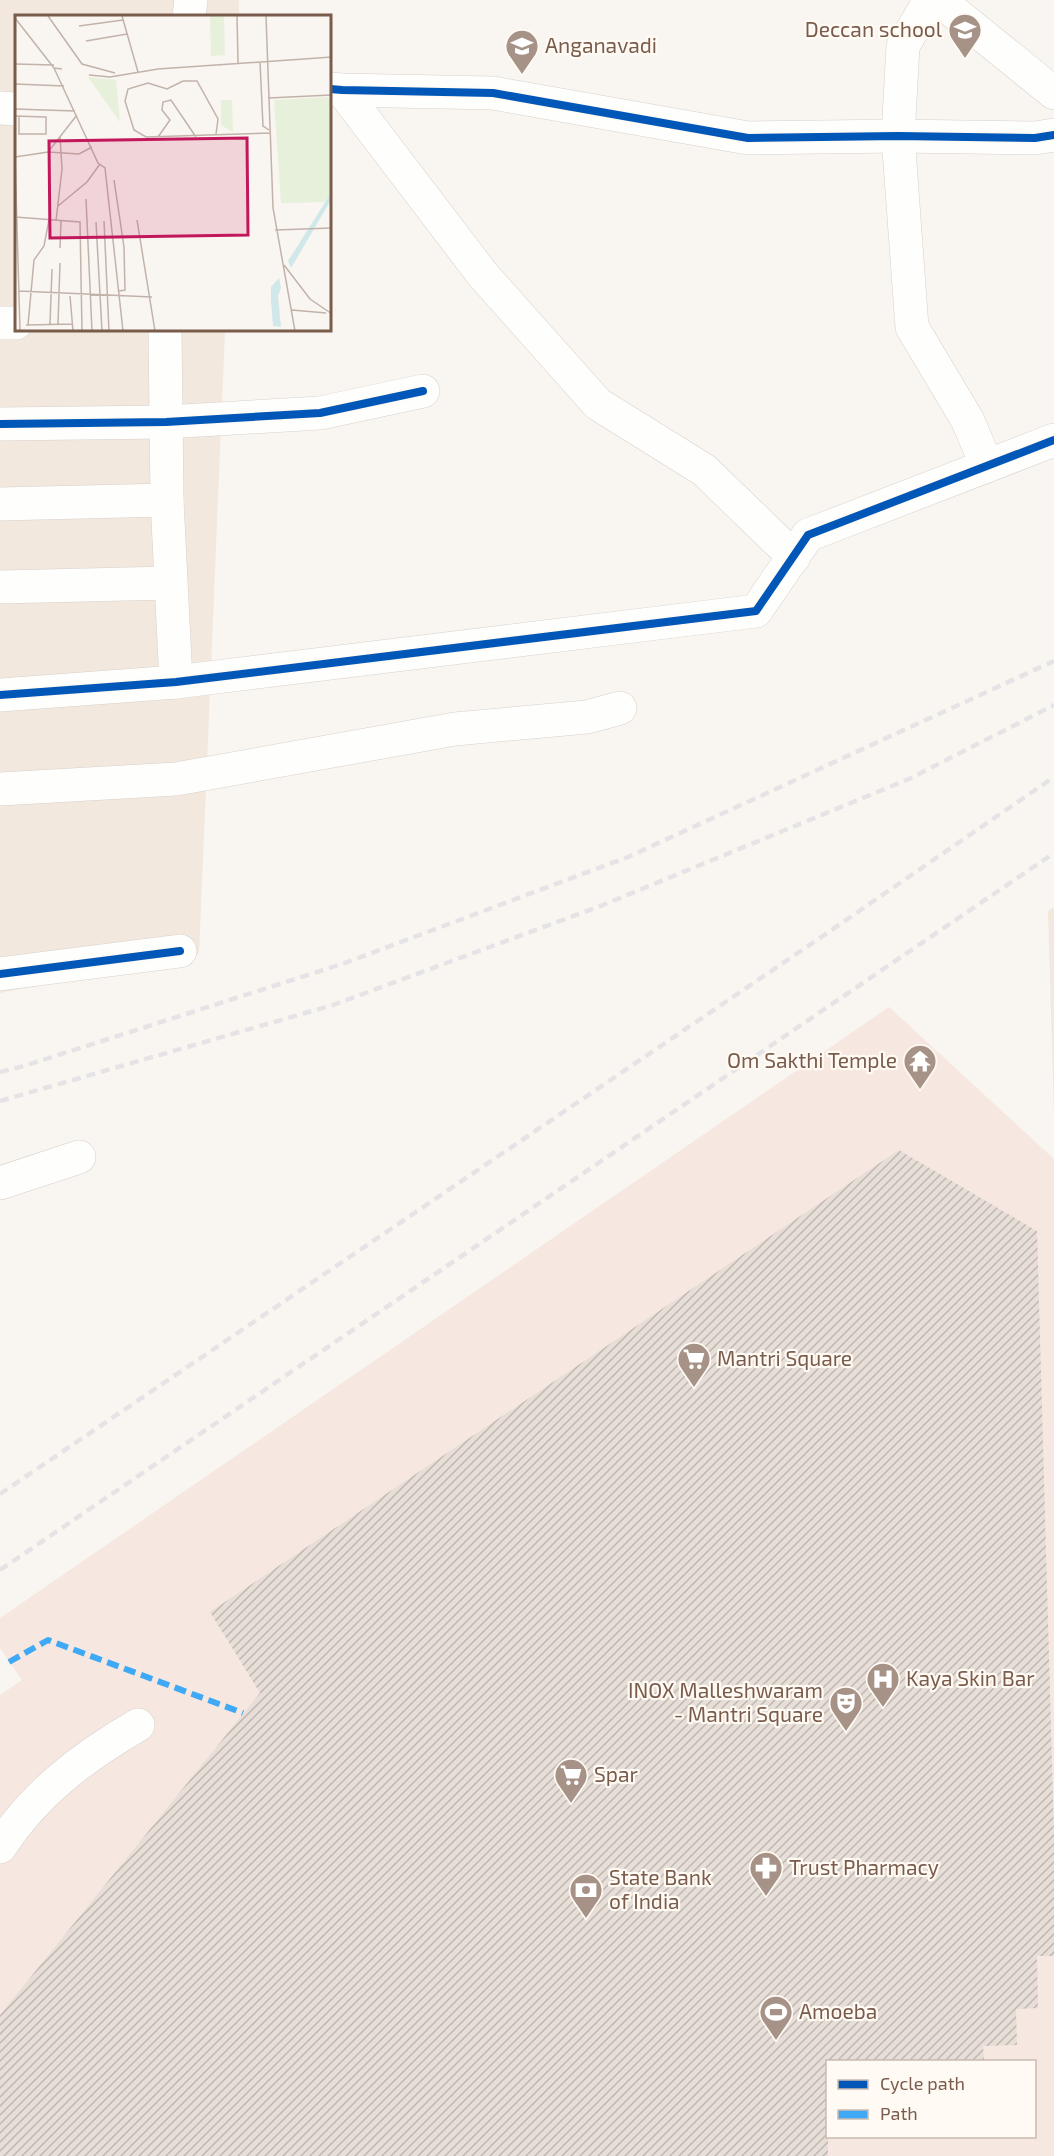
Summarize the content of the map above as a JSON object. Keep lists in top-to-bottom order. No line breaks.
{"places":{"school or university":["Deccan school","Anganavadi"],"temple":["Om Sakthi Temple"],"supermarket":["Mantri Square","Spar"],"hospital":["Kaya Skin Bar"],"theatre":["INOX Malleshwaram - Mantri Square"],"pharmacy":["Trust Pharmacy"],"bank":["State Bank of India"],"sports":["Amoeba"]},"legend":["Cycle path","Path"]}
